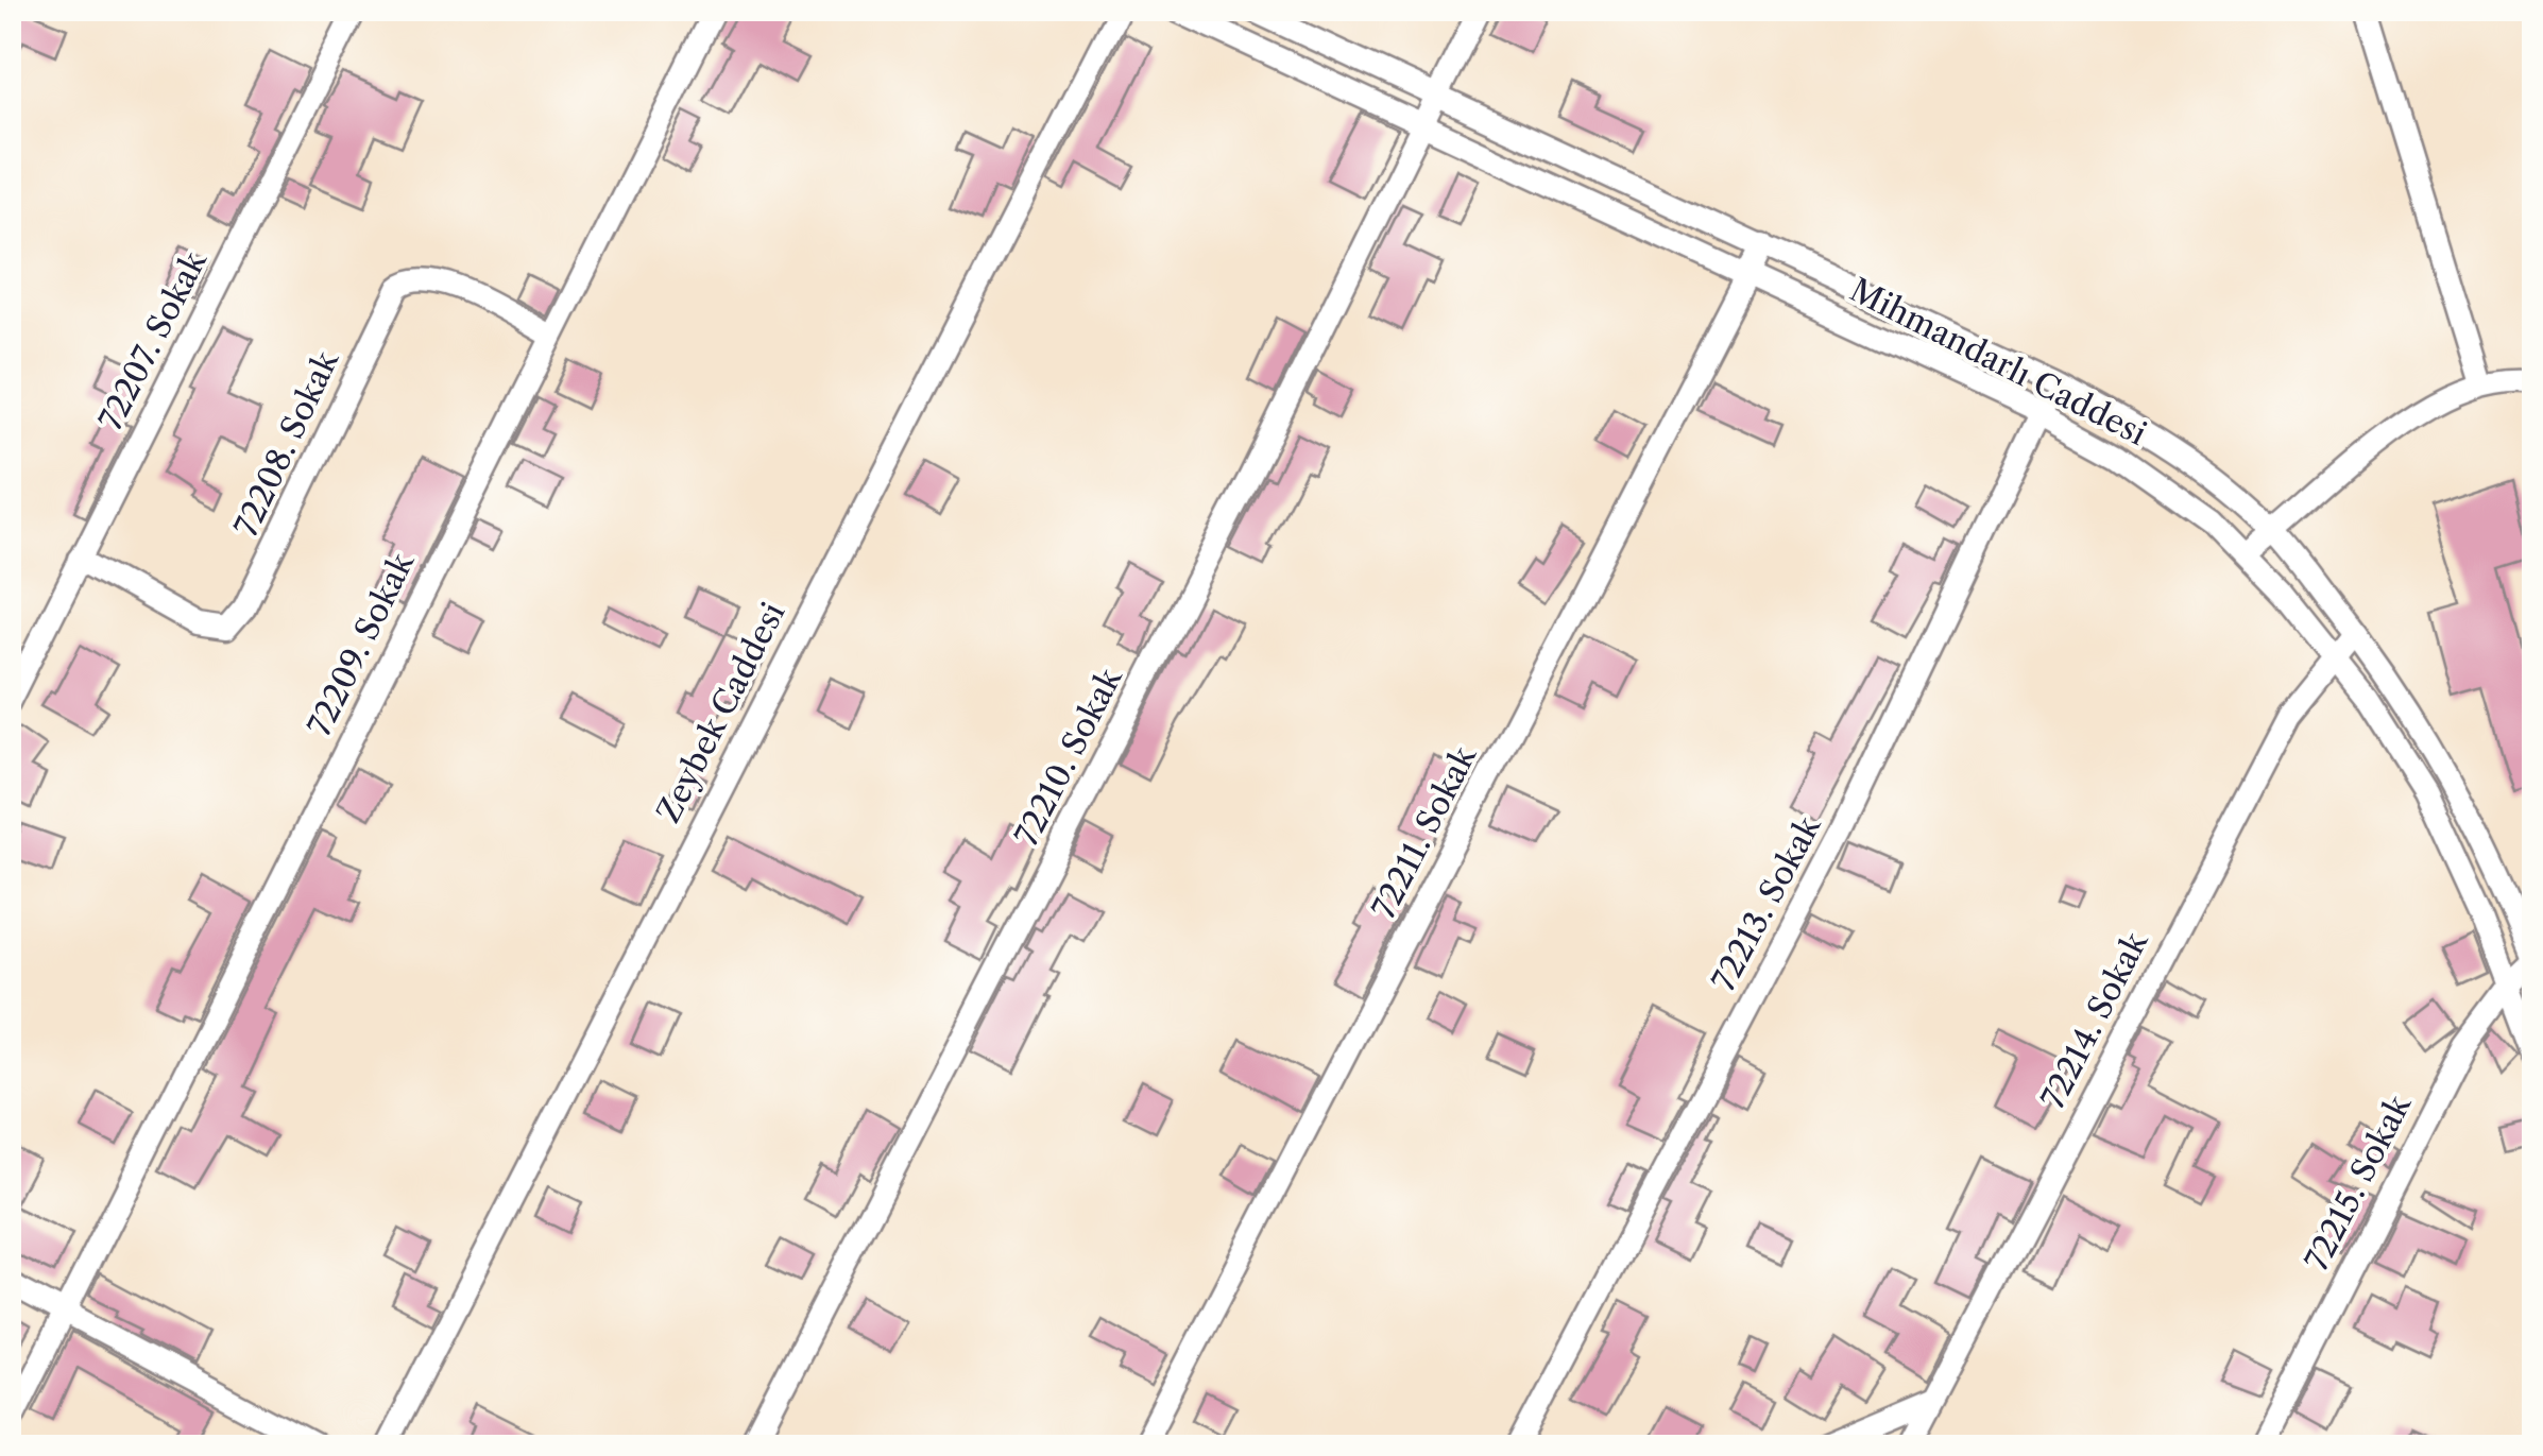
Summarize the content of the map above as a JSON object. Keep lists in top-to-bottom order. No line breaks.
{"streets":{"street":["72207. Sokak","Mihmandarlı Caddesi","72208. Sokak","72209. Sokak","Zeybek Caddesi","72210. Sokak","72211. Sokak","72213. Sokak","72214. Sokak","72215. Sokak"]},"crossings":[["72207. Sokak","72208. Sokak"],["Mihmandarlı Caddesi","72210. Sokak"],["Mihmandarlı Caddesi","72211. Sokak"],["Mihmandarlı Caddesi","72213. Sokak"],["Mihmandarlı Caddesi","72214. Sokak"],["Mihmandarlı Caddesi","72215. Sokak"],["72208. Sokak","72209. Sokak"]]}
